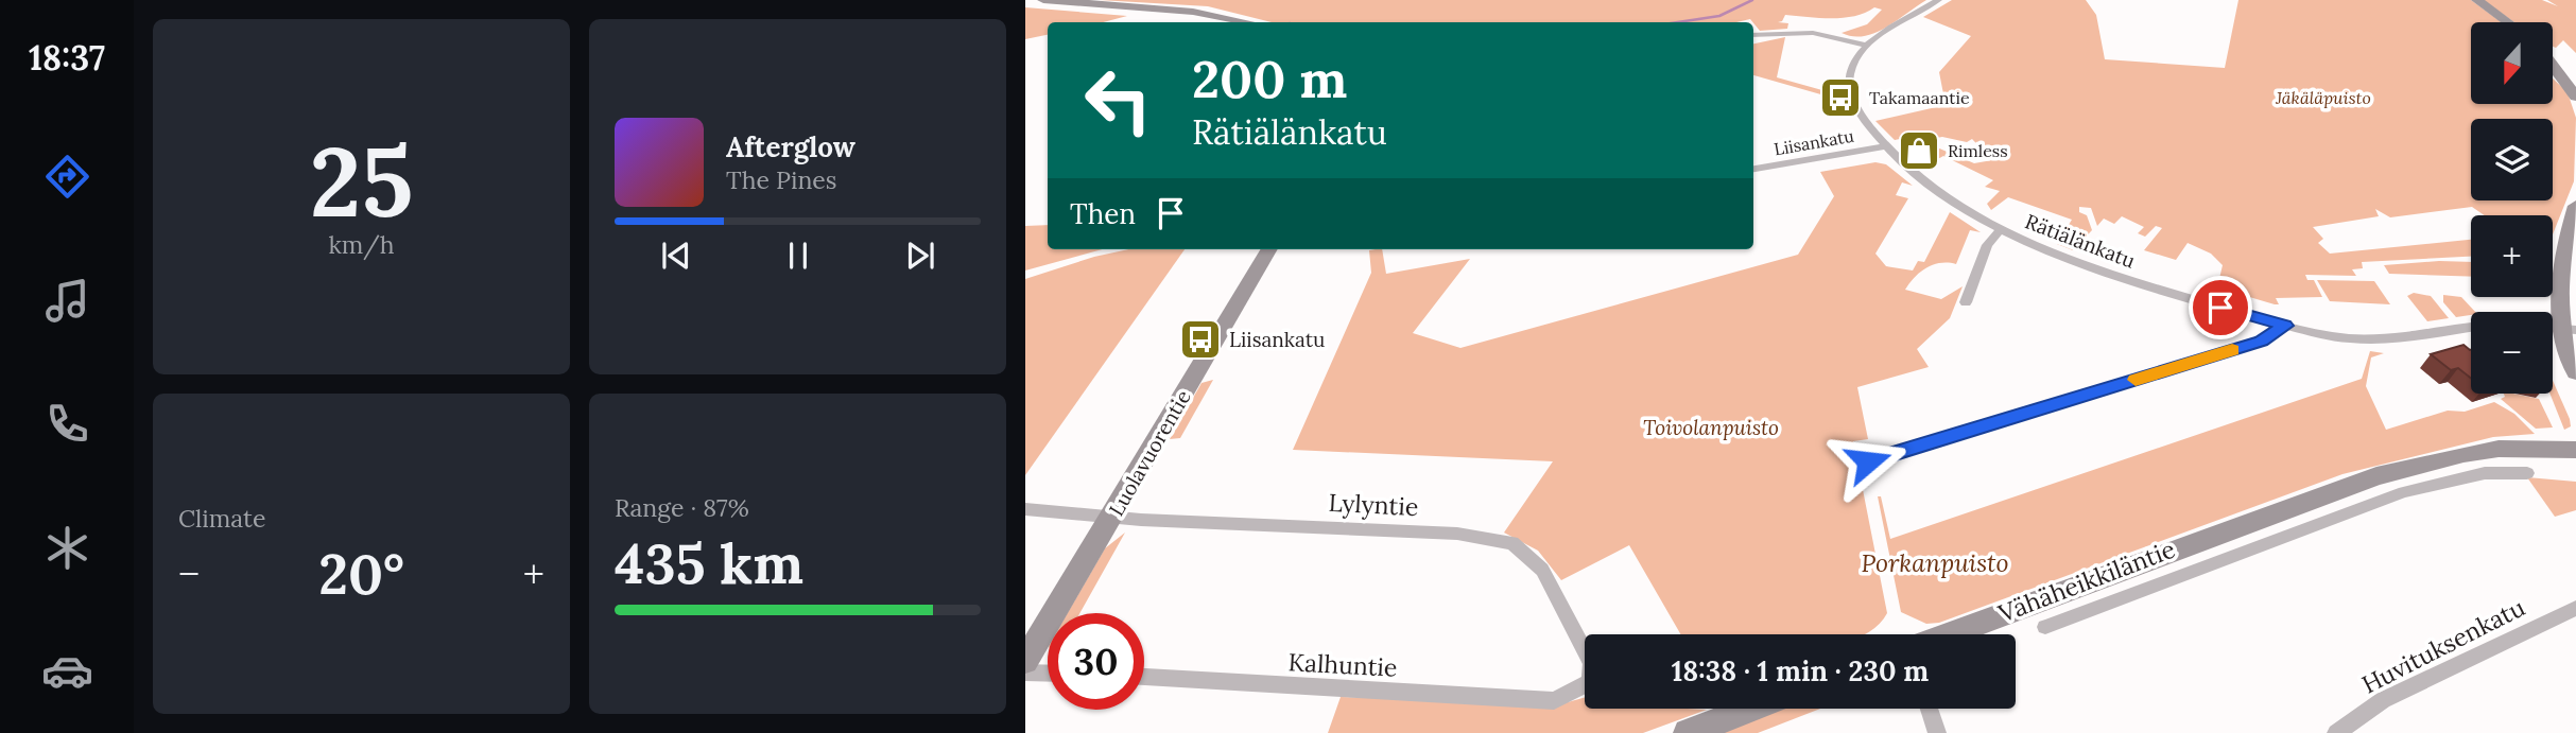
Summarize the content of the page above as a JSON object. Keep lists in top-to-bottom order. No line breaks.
{"streets":{"street":["Liisankatu","Rätiälänkatu","Luolavuorentie","Lylyntie","Vähäheikkiläntie","Huvituksenkatu","Kalhuntie"]},"crossings":[["Liisankatu","Rätiälänkatu"],["Luolavuorentie","Lylyntie"],["Lylyntie","Kalhuntie"]],"parks":["Jäkäläpuisto","Toivolanpuisto","Porkanpuisto"],"places":{"bus stop":["Takamaantie","Liisankatu"],"shop":["Rimless"]},"north":"bottom","page":{"tabs":"18:37","tile":[["25","km/h"],"Climate",["Range · 87%","435 km"]],"map_buttons":["+","−"],"turn":["200 m","Rätiälänkatu"],"song":["Afterglow","The Pines"],"then":"Then","heat":["−","20°","+"],"limit":"30","trip":"18:38 · 1 min · 230 m"}}
